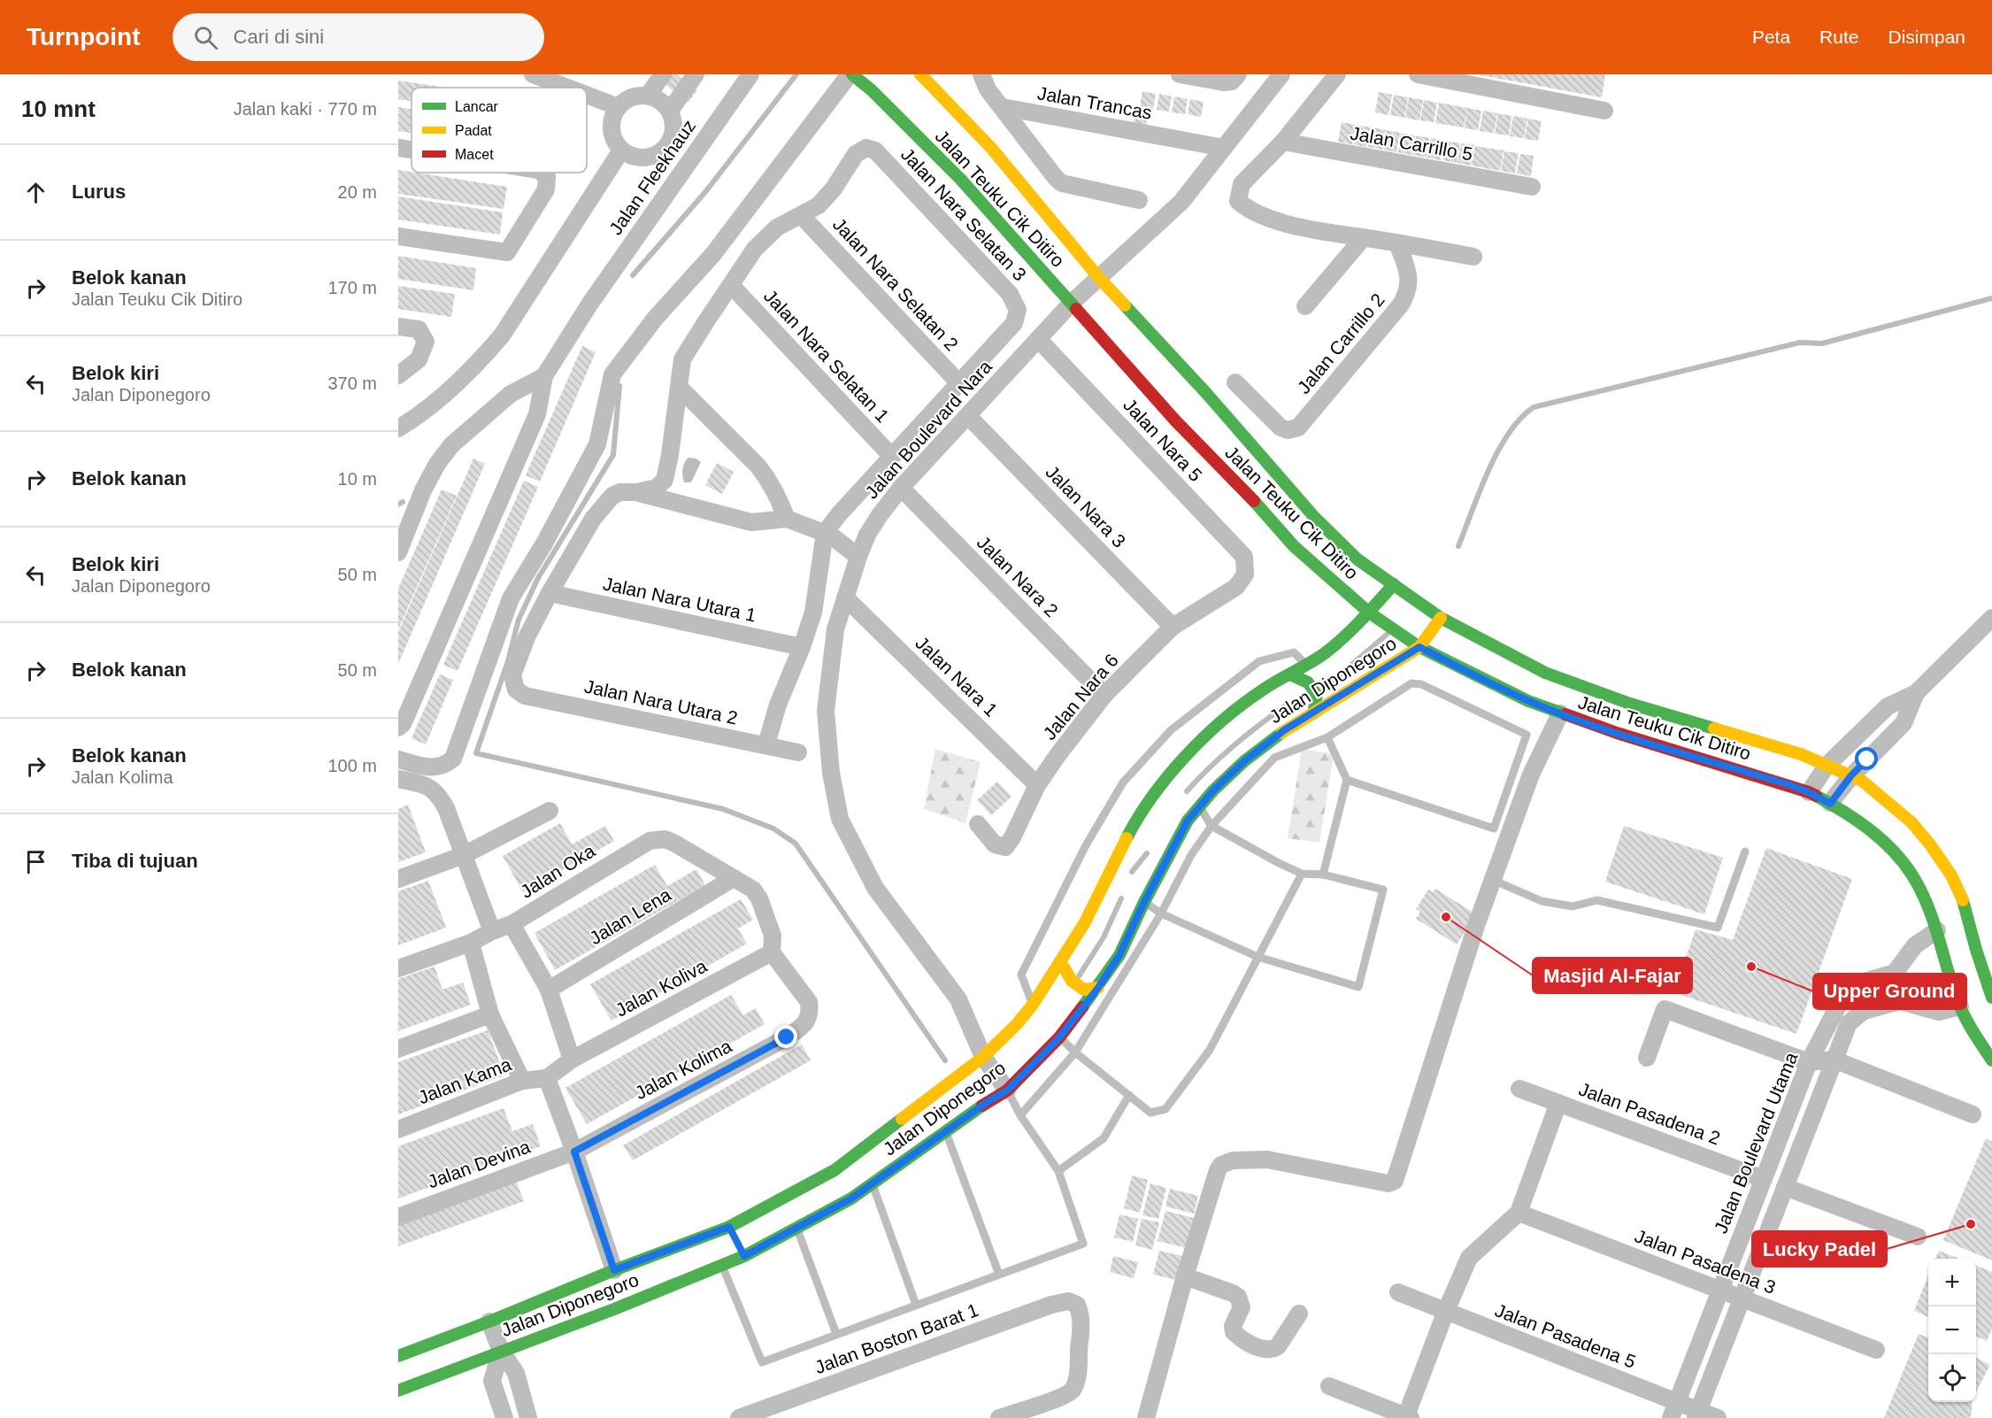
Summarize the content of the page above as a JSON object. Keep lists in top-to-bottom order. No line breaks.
{"streets":{"main road":["Jalan Teuku Cik Ditiro","Jalan Diponegoro"],"street":["Jalan Trancas","Jalan Carrillo 5","Jalan Fleekhauz","Jalan Nara Selatan 3","Jalan Nara Selatan 2","Jalan Carrillo 2","Jalan Nara Selatan 1","Jalan Boulevard Nara","Jalan Nara 5","Jalan Nara 3","Jalan Nara 2","Jalan Nara Utara 1","Jalan Nara 1","Jalan Nara 6","Jalan Nara Utara 2","Jalan Oka","Jalan Lena","Jalan Koliva","Jalan Kolima","Jalan Kama","Jalan Pasadena 2","Jalan Boulevard Utama","Jalan Devina","Jalan Pasadena 3","Jalan Pasadena 5","Jalan Boston Barat 1"]},"crossings":[["Jalan Trancas","Jalan Boulevard Nara"],["Jalan Teuku Cik Ditiro","Jalan Boulevard Nara"],["Jalan Teuku Cik Ditiro","Jalan Diponegoro"],["Jalan Nara Selatan 3","Jalan Nara Selatan 2"],["Jalan Boulevard Nara","Jalan Nara 5"],["Jalan Boulevard Nara","Jalan Nara 3"],["Jalan Boulevard Nara","Jalan Nara 2"],["Jalan Boulevard Nara","Jalan Nara 1"],["Jalan Boulevard Nara","Jalan Diponegoro"],["Jalan Nara 5","Jalan Nara 6"],["Jalan Nara 3","Jalan Nara 6"],["Jalan Nara 2","Jalan Nara 6"],["Jalan Nara Utara 1","Jalan Nara Utara 2"],["Jalan Nara 1","Jalan Nara 6"],["Jalan Oka","Jalan Lena"],["Jalan Koliva","Jalan Kolima"],["Jalan Koliva","Jalan Kama"],["Jalan Kolima","Jalan Devina"],["Jalan Pasadena 2","Jalan Boulevard Utama"],["Jalan Boulevard Utama","Jalan Pasadena 3"],["Jalan Boulevard Utama","Jalan Pasadena 5"]],"places":["Masjid Al-Fajar","Upper Ground","Lucky Padel"],"legend":["Lancar","Padat","Macet"],"page":{"header":"Turnpoint","search":"Cari di sini","nav":["Peta","Rute","Disimpan"],"heading":["10 mnt","Jalan kaki · 770 m"],"list":[["Lurus","20 m"],["Belok kanan","Jalan Teuku Cik Ditiro","170 m"],["Belok kiri","Jalan Diponegoro","370 m"],["Belok kanan","10 m"],["Belok kiri","Jalan Diponegoro","50 m"],["Belok kanan","50 m"],["Belok kanan","Jalan Kolima","100 m"],"Tiba di tujuan"],"map_buttons":["+","−"]}}
